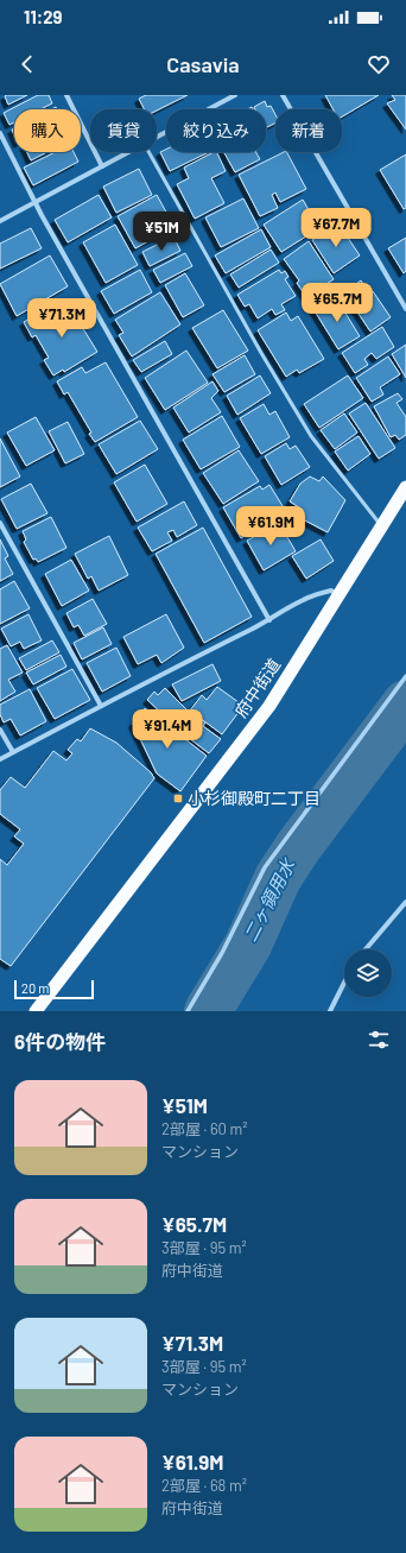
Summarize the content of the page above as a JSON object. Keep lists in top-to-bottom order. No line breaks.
{"streets":{"highway":["府中街道"]},"water":["二ヶ領用水"],"places":{"transit":["小杉御殿町二丁目"]},"scale_bar":"20 m","page":{"status":"11:29","header":"Casavia","chip":["購入","賃貸","絞り込み","新着"],"price":["¥67.7M","¥51M","¥65.7M","¥71.3M","¥61.9M","¥91.4M"],"scale":"20 m","heading":"6件の物件","list":[{"name":"¥51M","note":"2部屋 · 60 m² · マンション"},{"name":"¥65.7M","note":"3部屋 · 95 m² · 府中街道"},{"name":"¥71.3M","note":"3部屋 · 95 m² · マンション"},{"name":"¥61.9M","note":"2部屋 · 68 m² · 府中街道"}]}}
